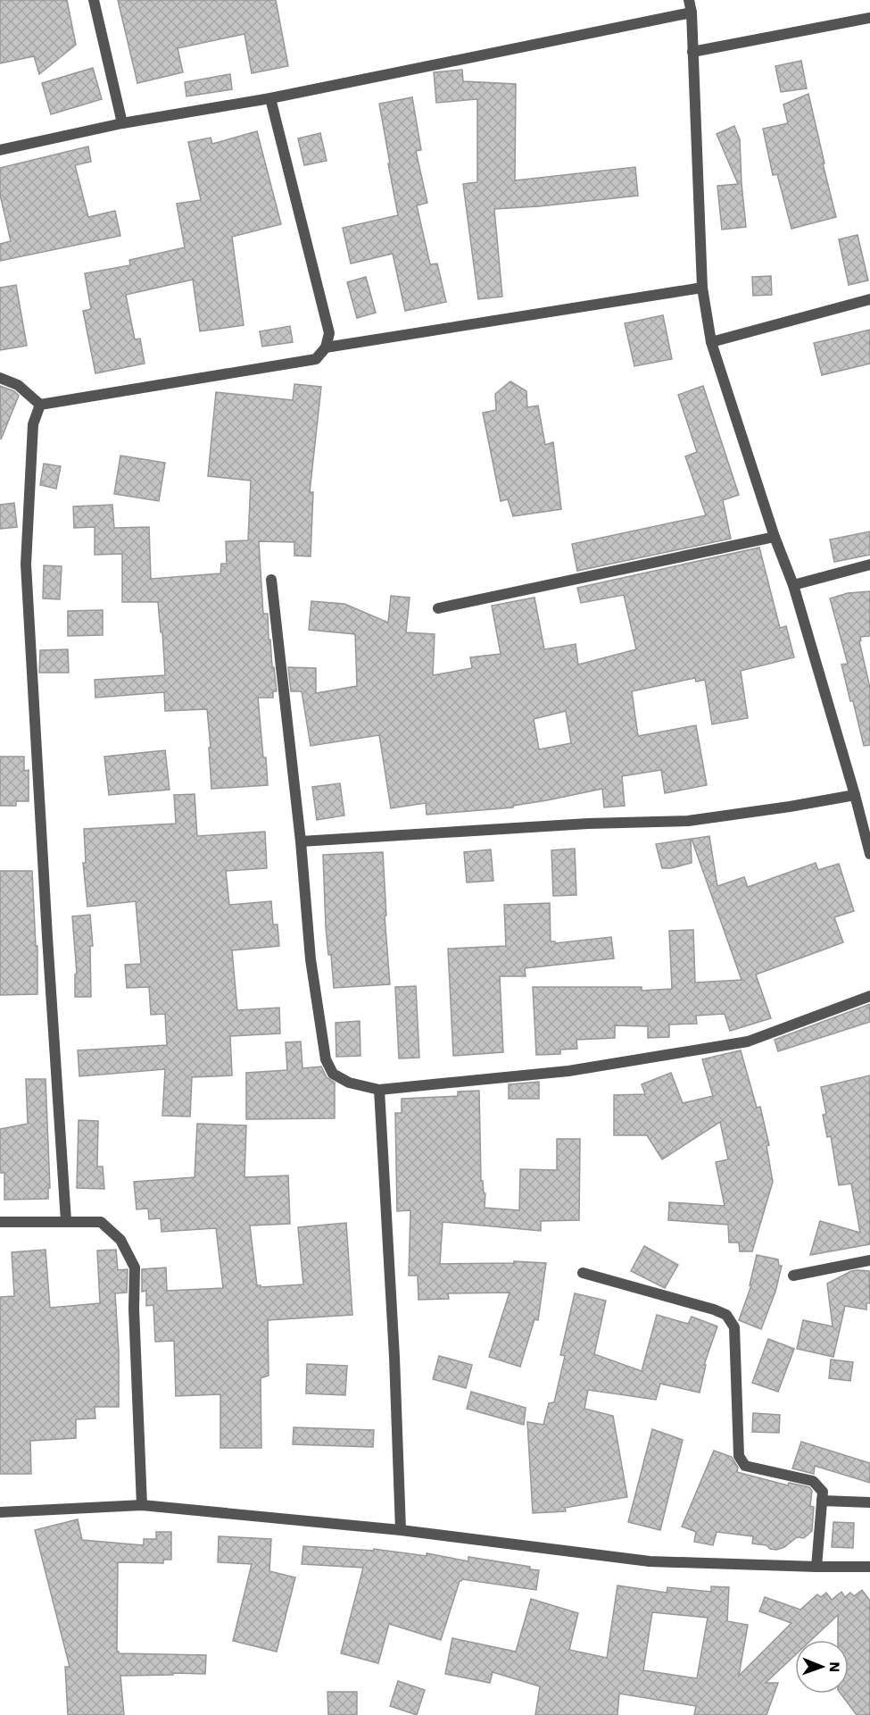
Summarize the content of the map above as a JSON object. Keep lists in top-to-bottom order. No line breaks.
{"north":"right"}
